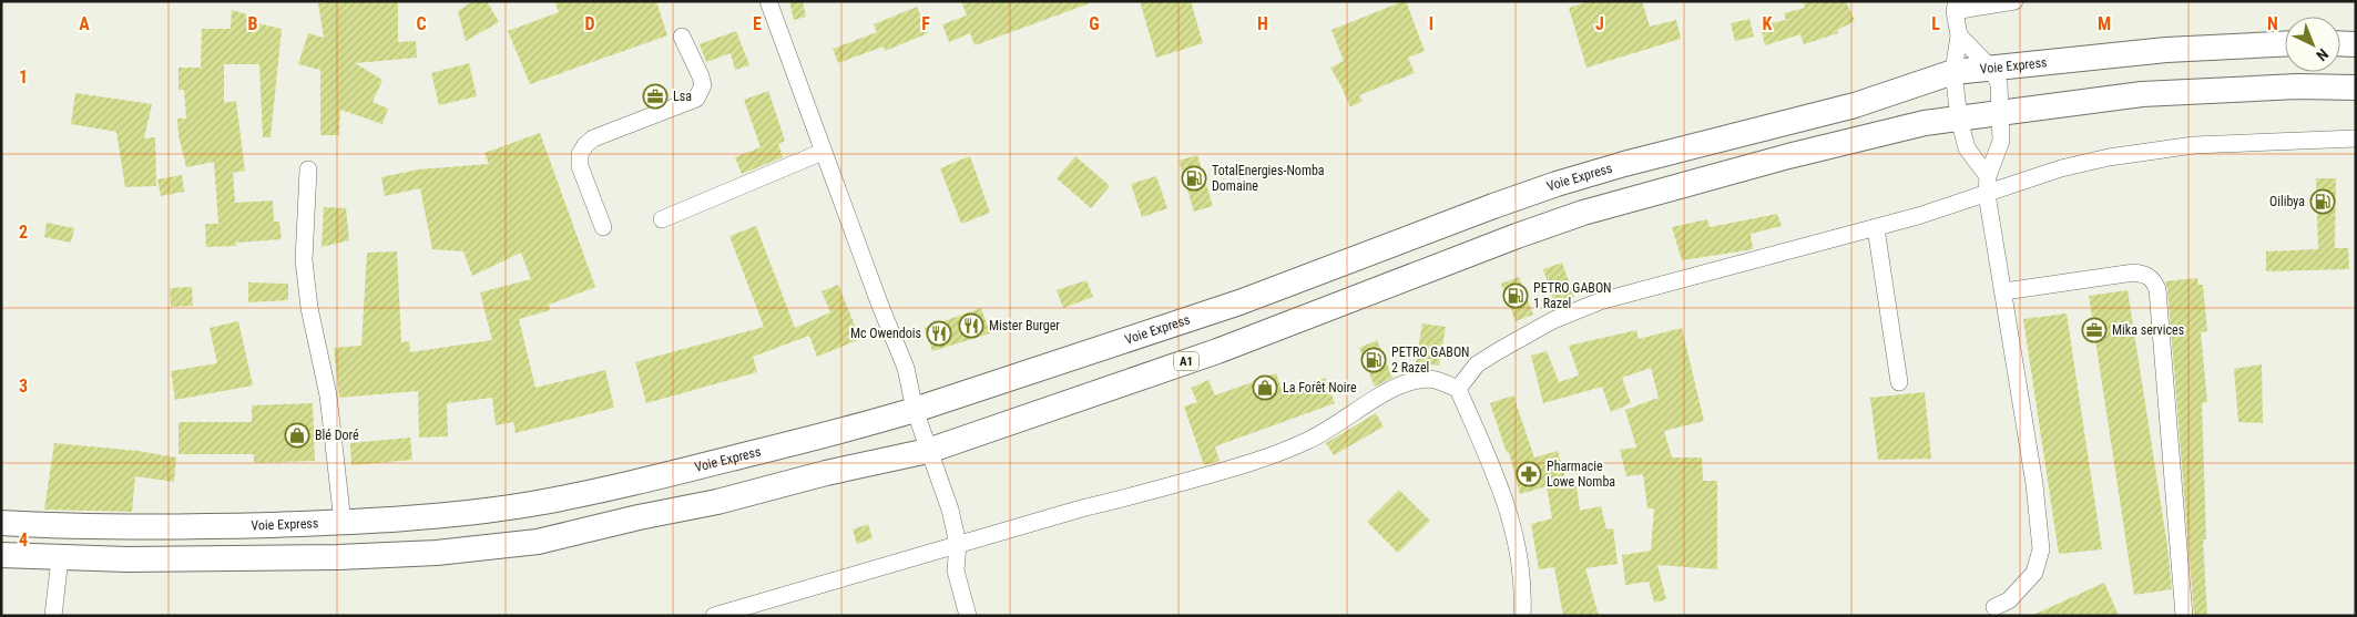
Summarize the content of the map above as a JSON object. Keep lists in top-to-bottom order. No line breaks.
{"streets":{"highway":["Voie Express","A1"]},"places":{"office":["Lsa","Mika services"],"fuel station":["TotalEnergies-Nomba Domaine","Oilibya","PETRO GABON 1 Razel","PETRO GABON 2 Razel"],"restaurant":["Mister Burger","Mc Owendois"],"shop":["La Forêt Noire","Blé Doré"],"pharmacy":["Pharmacie Lowe Nomba"]},"north":"bottom right","grid":{"columns":["A","B","C","D","E","F","G","H","I","J","K","L","M","N"],"rows":["1","2","3","4"]}}
